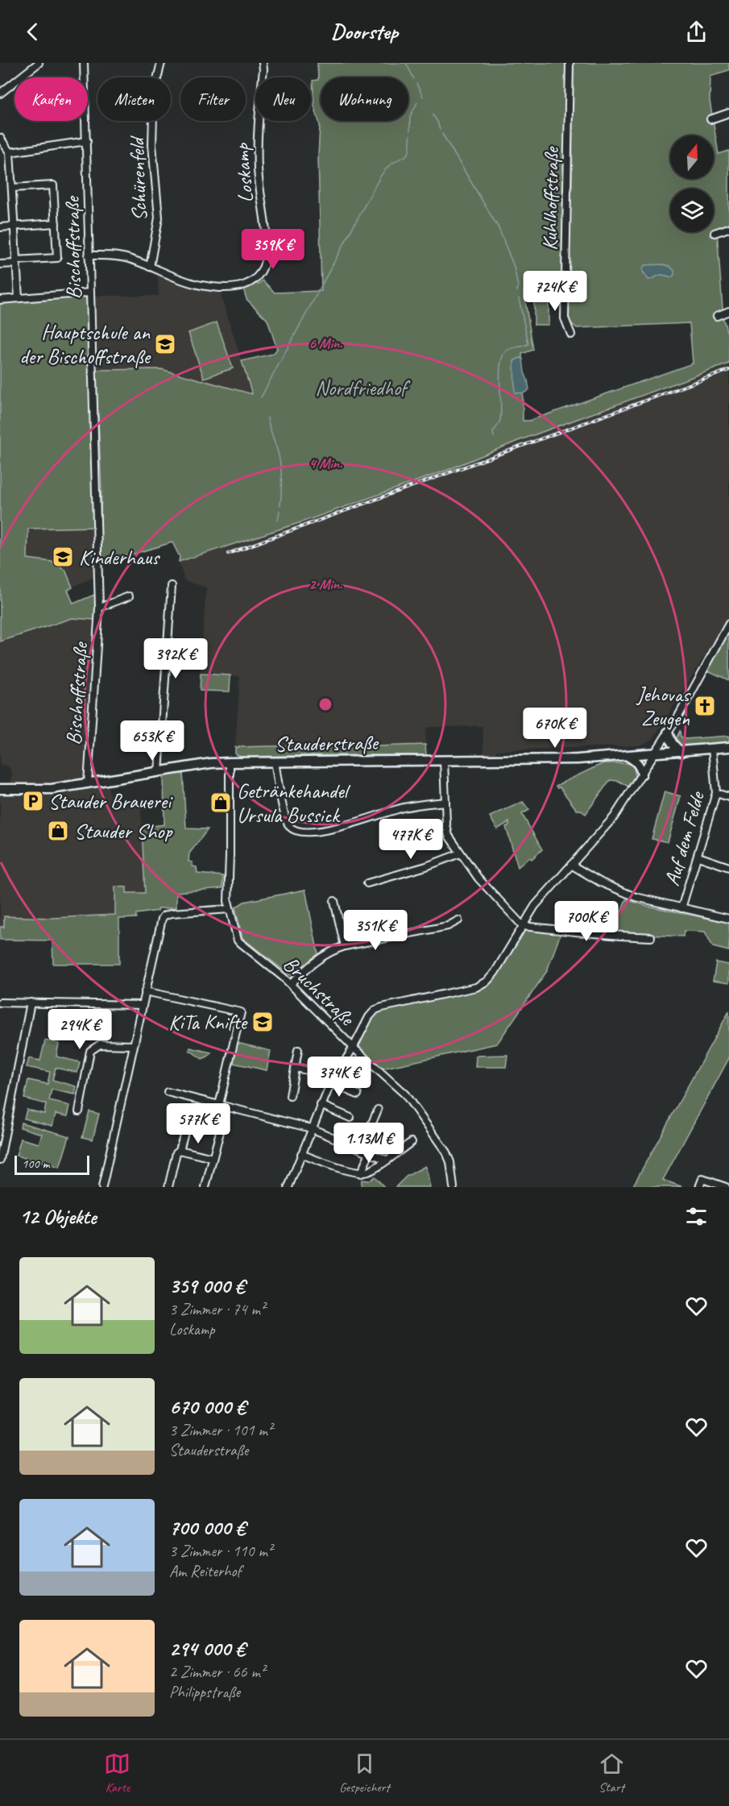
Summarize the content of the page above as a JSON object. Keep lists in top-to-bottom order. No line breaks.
{"streets":{"main road":["Stauderstraße"],"street":["Loskamp","Schürenfeld","Kuhlhoffstraße","Bischoffstraße","Auf dem Felde","Bruchstraße"]},"crossings":[["Loskamp","Schürenfeld"],["Loskamp","Bischoffstraße"],["Bischoffstraße","Stauderstraße"],["Stauderstraße","Auf dem Felde"],["Stauderstraße","Bruchstraße"]],"parks":["Nordfriedhof"],"places":{"school or university":["Hauptschule an der Bischoffstraße","Kinderhaus","KiTa Knifte"],"church":["Jehovas Zeugen"],"parking":["Stauder Brauerei"],"shop":["Getränkehandel Ursula Bussick","Stauder Shop"]},"scale_bar":"100 m","north":"top","page":{"header":"Doorstep","chip":["Kaufen","Mieten","Filter","Neu","Wohnung"],"price":["359K €","724K €","392K €","670K €","653K €","477K €","700K €","351K €","294K €","374K €","577K €","1.13M €"],"scale":"100 m","heading":"12 Objekte","list":[{"name":"359 000 €","note":"3 Zimmer · 74 m² · Loskamp"},{"name":"670 000 €","note":"3 Zimmer · 101 m² · Stauderstraße"},{"name":"700 000 €","note":"3 Zimmer · 110 m² · Am Reiterhof"},{"name":"294 000 €","note":"2 Zimmer · 66 m² · Philippstraße"}],"tabs":["Karte","Gespeichert","Start"]},"rings":["6 Min.","4 Min.","2 Min."]}
